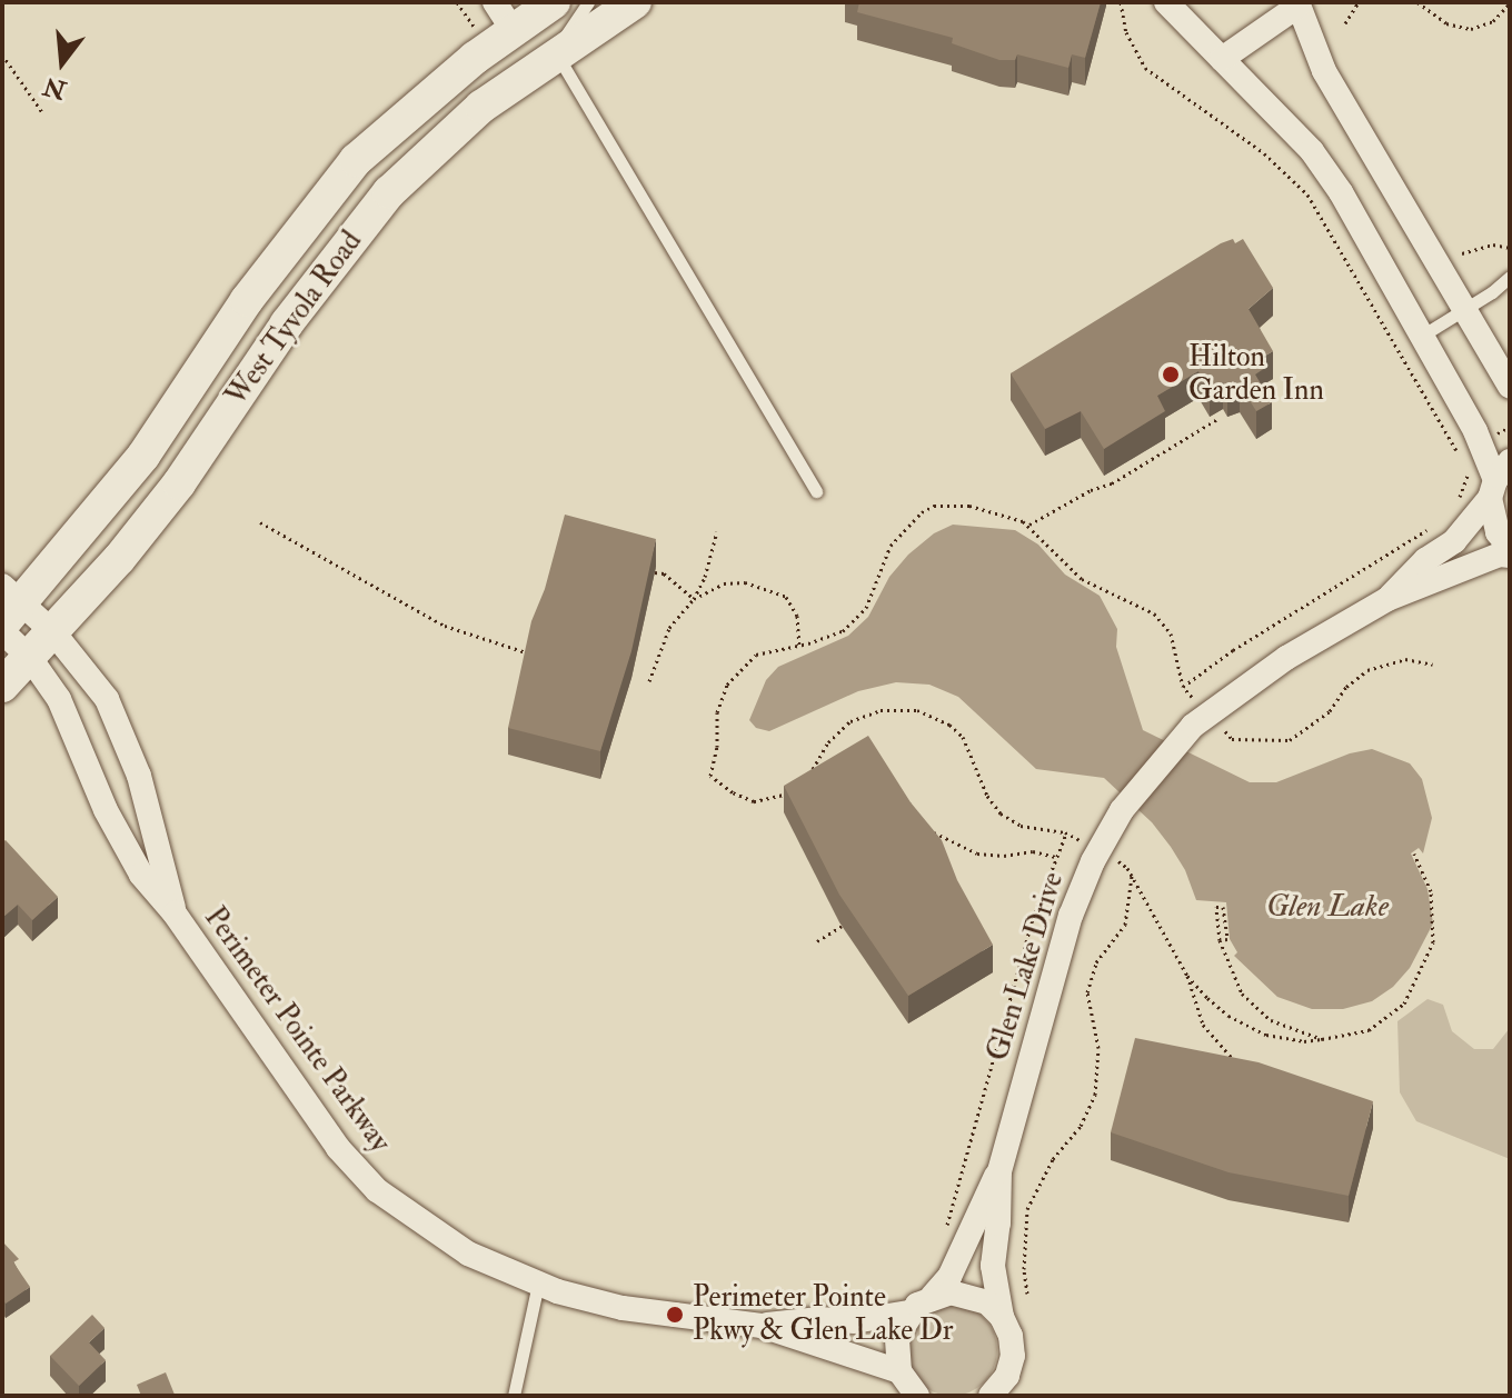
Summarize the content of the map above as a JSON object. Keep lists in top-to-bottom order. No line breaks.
{"streets":{"main road":["West Tyvola Road"],"street":["Glen Lake Drive","Perimeter Pointe Parkway"]},"crossings":[["West Tyvola Road","Perimeter Pointe Parkway"],["Glen Lake Drive","Perimeter Pointe Parkway"]],"water":["Glen Lake"],"places":["Hilton Garden Inn","Perimeter Pointe Pkwy & Glen Lake Dr"],"north":"bottom"}
